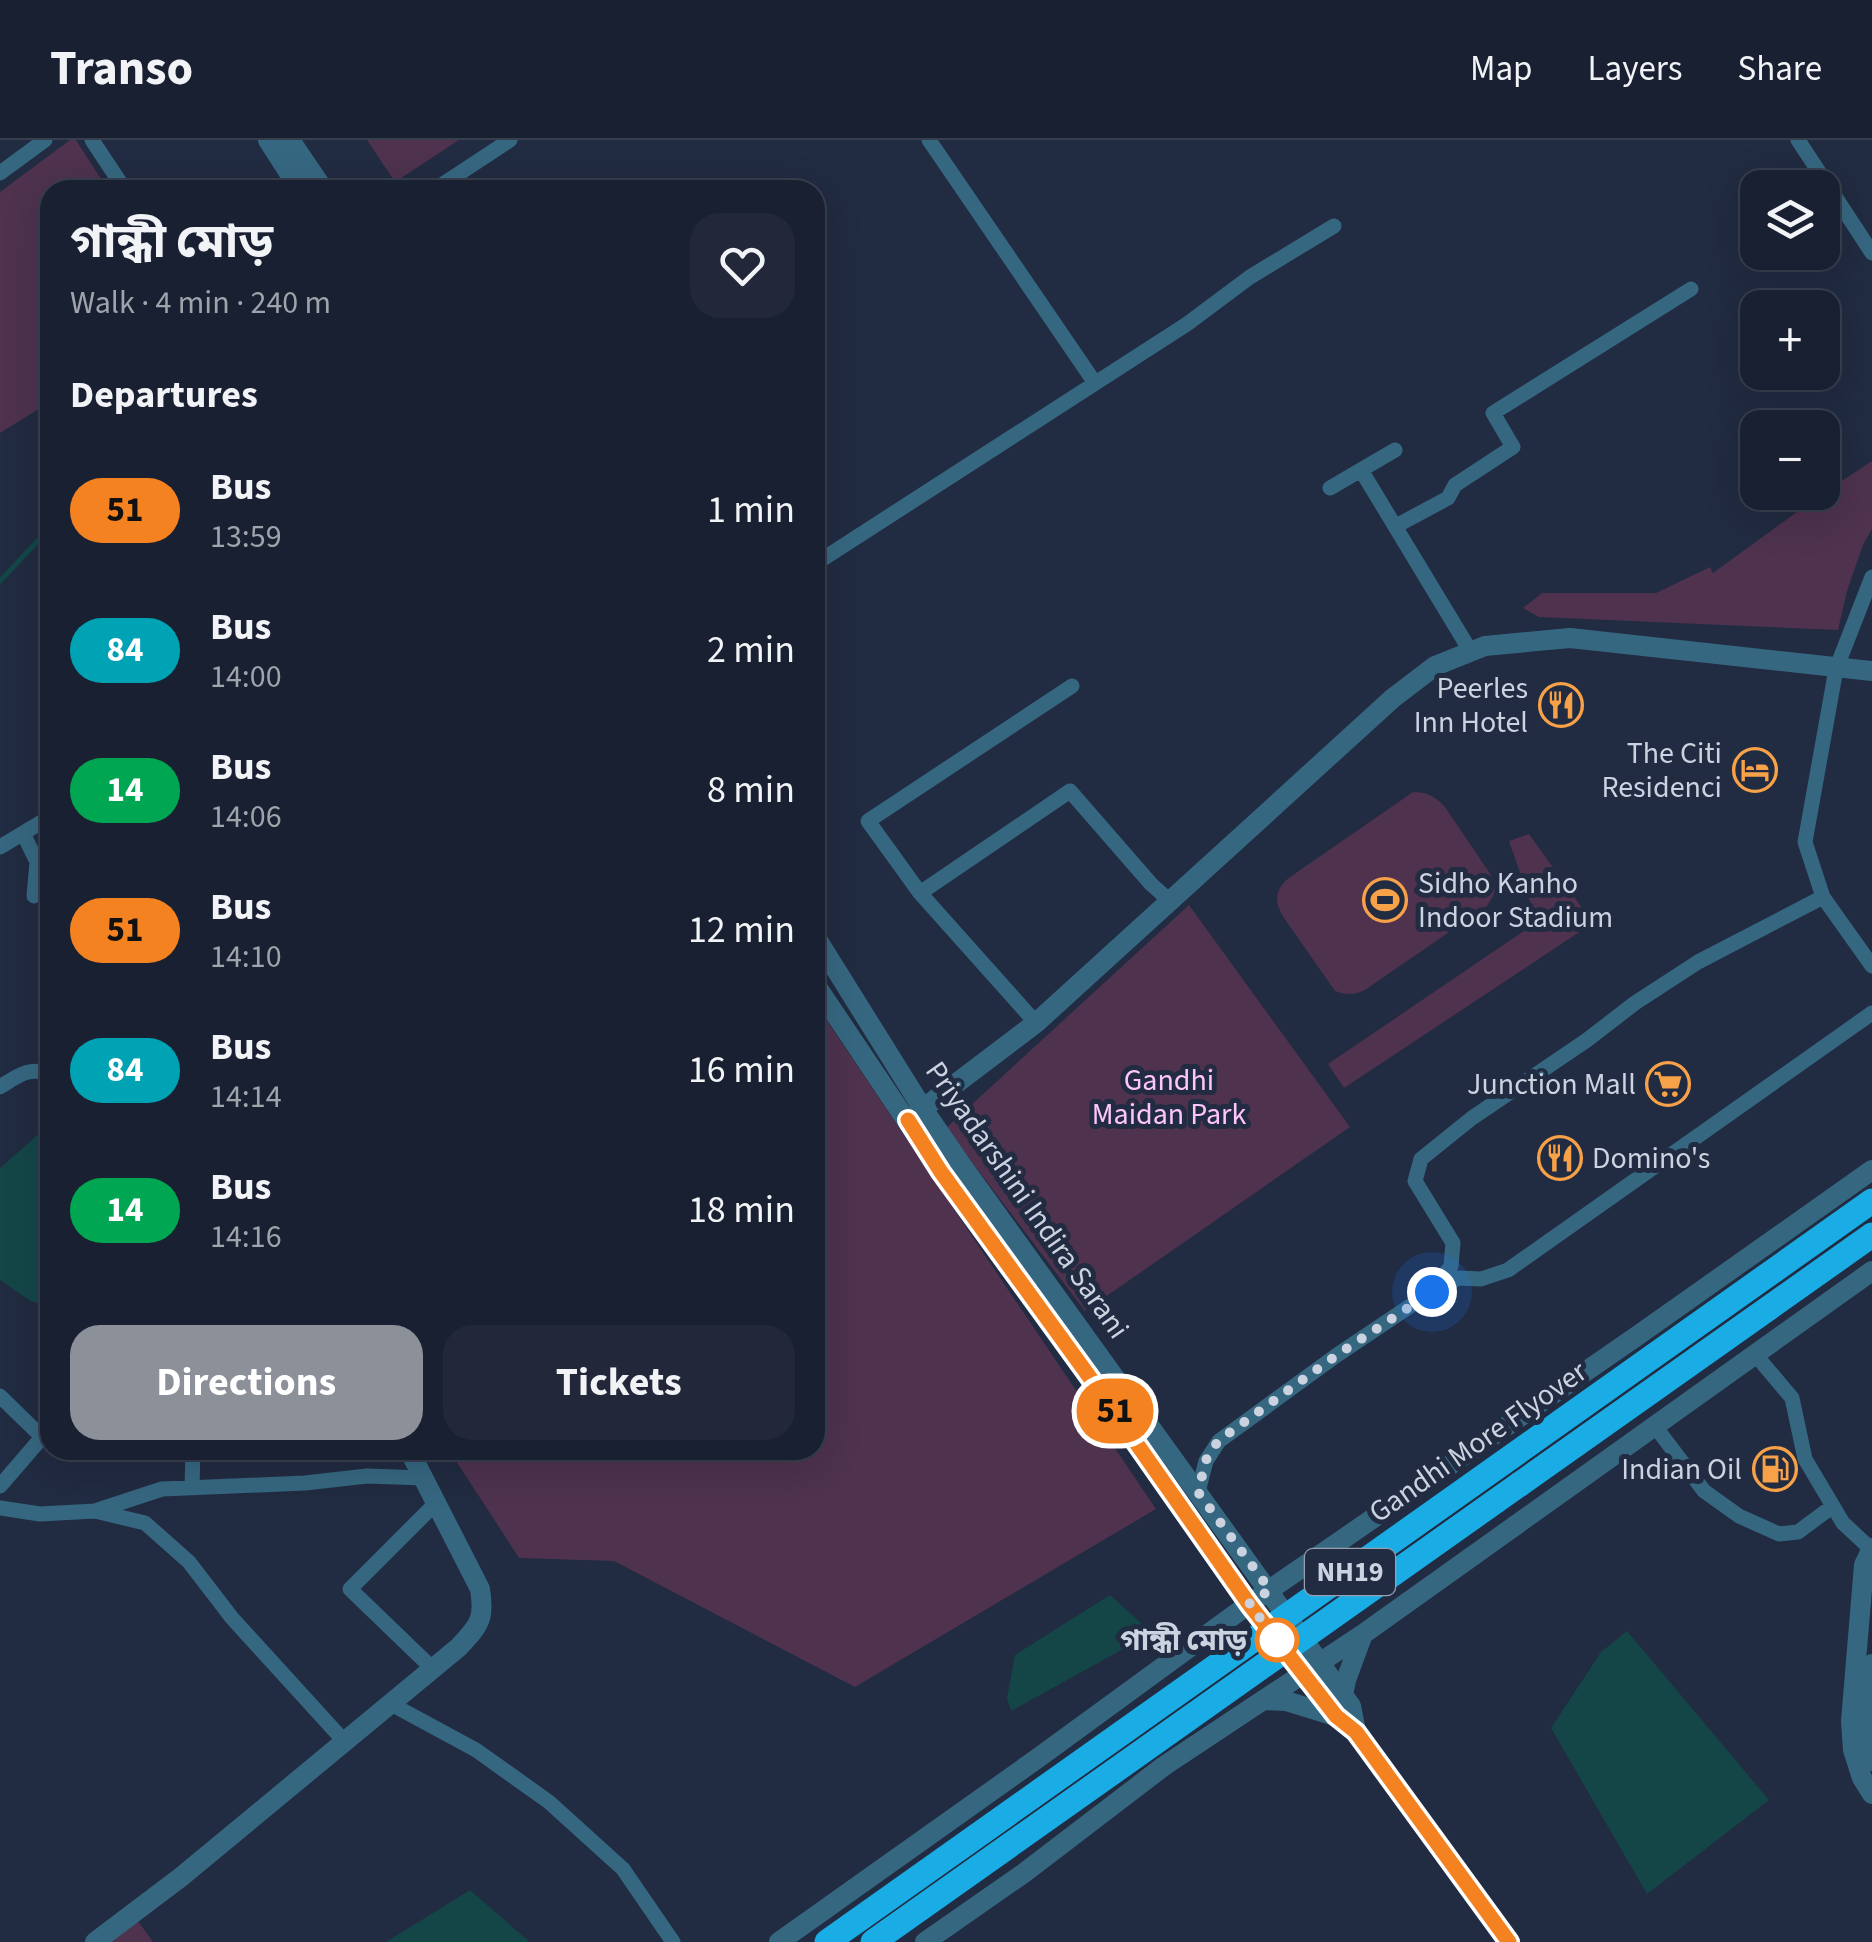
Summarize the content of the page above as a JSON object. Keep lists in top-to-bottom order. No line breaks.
{"streets":{"highway":["Gandhi More Flyover","NH19"],"street":["Priyadarshini Indira Sarani"]},"parks":["Gandhi Maidan Park"],"places":{"restaurant":["Peerles Inn Hotel","Domino's"],"hotel":["The Citi Residenci"],"sports":["Sidho Kanho Indoor Stadium"],"supermarket":["Junction Mall"],"fuel station":["Indian Oil"],"other":["গান্ধী মোড়"]},"lines":["bus line 51"],"page":{"header":"Transo","nav":["Map","Layers","Share"],"on_map":"51","map_buttons":["+","−"],"heading":[["গান্ধী মোড়","Walk · 4 min · 240 m"],"Departures"],"list":[{"mark":"51","name":"Bus","note":"13:59","value":"1 min"},{"mark":"84","name":"Bus","note":"14:00","value":"2 min"},{"mark":"14","name":"Bus","note":"14:06","value":"8 min"},{"mark":"51","name":"Bus","note":"14:10","value":"12 min"},{"mark":"84","name":"Bus","note":"14:14","value":"16 min"},{"mark":"14","name":"Bus","note":"14:16","value":"18 min"}],"buttons":["Directions","Tickets"]}}
